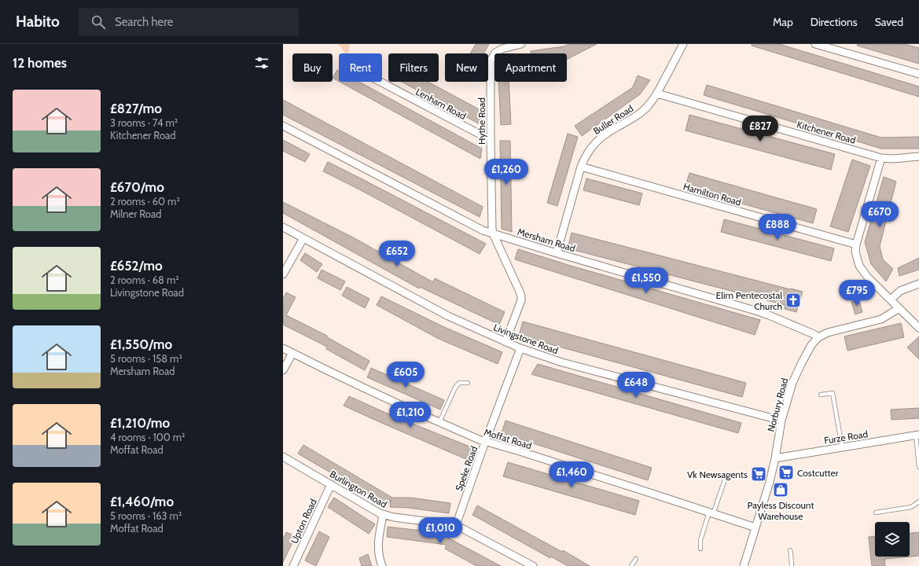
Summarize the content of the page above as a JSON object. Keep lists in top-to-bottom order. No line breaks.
{"streets":{"street":["Lenham Road","Buller Road","Hythe Road","Kitchener Road","Hamilton Road","Mersham Road","Livingstone Road","Norbury Road","Furze Road","Moffat Road","Speke Road","Burlington Road","Upton Road"]},"crossings":[["Lenham Road","Hythe Road"],["Buller Road","Kitchener Road"],["Buller Road","Hamilton Road"],["Buller Road","Mersham Road"],["Hythe Road","Mersham Road"],["Hythe Road","Livingstone Road"],["Mersham Road","Norbury Road"],["Livingstone Road","Norbury Road"],["Livingstone Road","Speke Road"],["Norbury Road","Furze Road"],["Norbury Road","Moffat Road"],["Moffat Road","Speke Road"],["Speke Road","Burlington Road"],["Burlington Road","Upton Road"]],"places":{"church":["Elim Pentecostal Church"],"supermarket":["Costcutter","Vk Newsagents"],"shop":["Payless Discount Warehouse"]},"page":{"header":"Habito","search":"Search here","nav":["Map","Directions","Saved"],"heading":"12 homes","chip":["Buy","Rent","Filters","New","Apartment"],"list":[{"name":"£827/mo","note":"3 rooms · 74 m² · Kitchener Road"},{"name":"£670/mo","note":"2 rooms · 60 m² · Milner Road"},{"name":"£652/mo","note":"2 rooms · 68 m² · Livingstone Road"},{"name":"£1,550/mo","note":"5 rooms · 158 m² · Mersham Road"},{"name":"£1,210/mo","note":"4 rooms · 100 m² · Moffat Road"},{"name":"£1,460/mo","note":"5 rooms · 163 m² · Moffat Road"}],"price":["£827","£1,260","£670","£888","£652","£1,550","£795","£605","£648","£1,210","£1,460","£1,010"]}}
